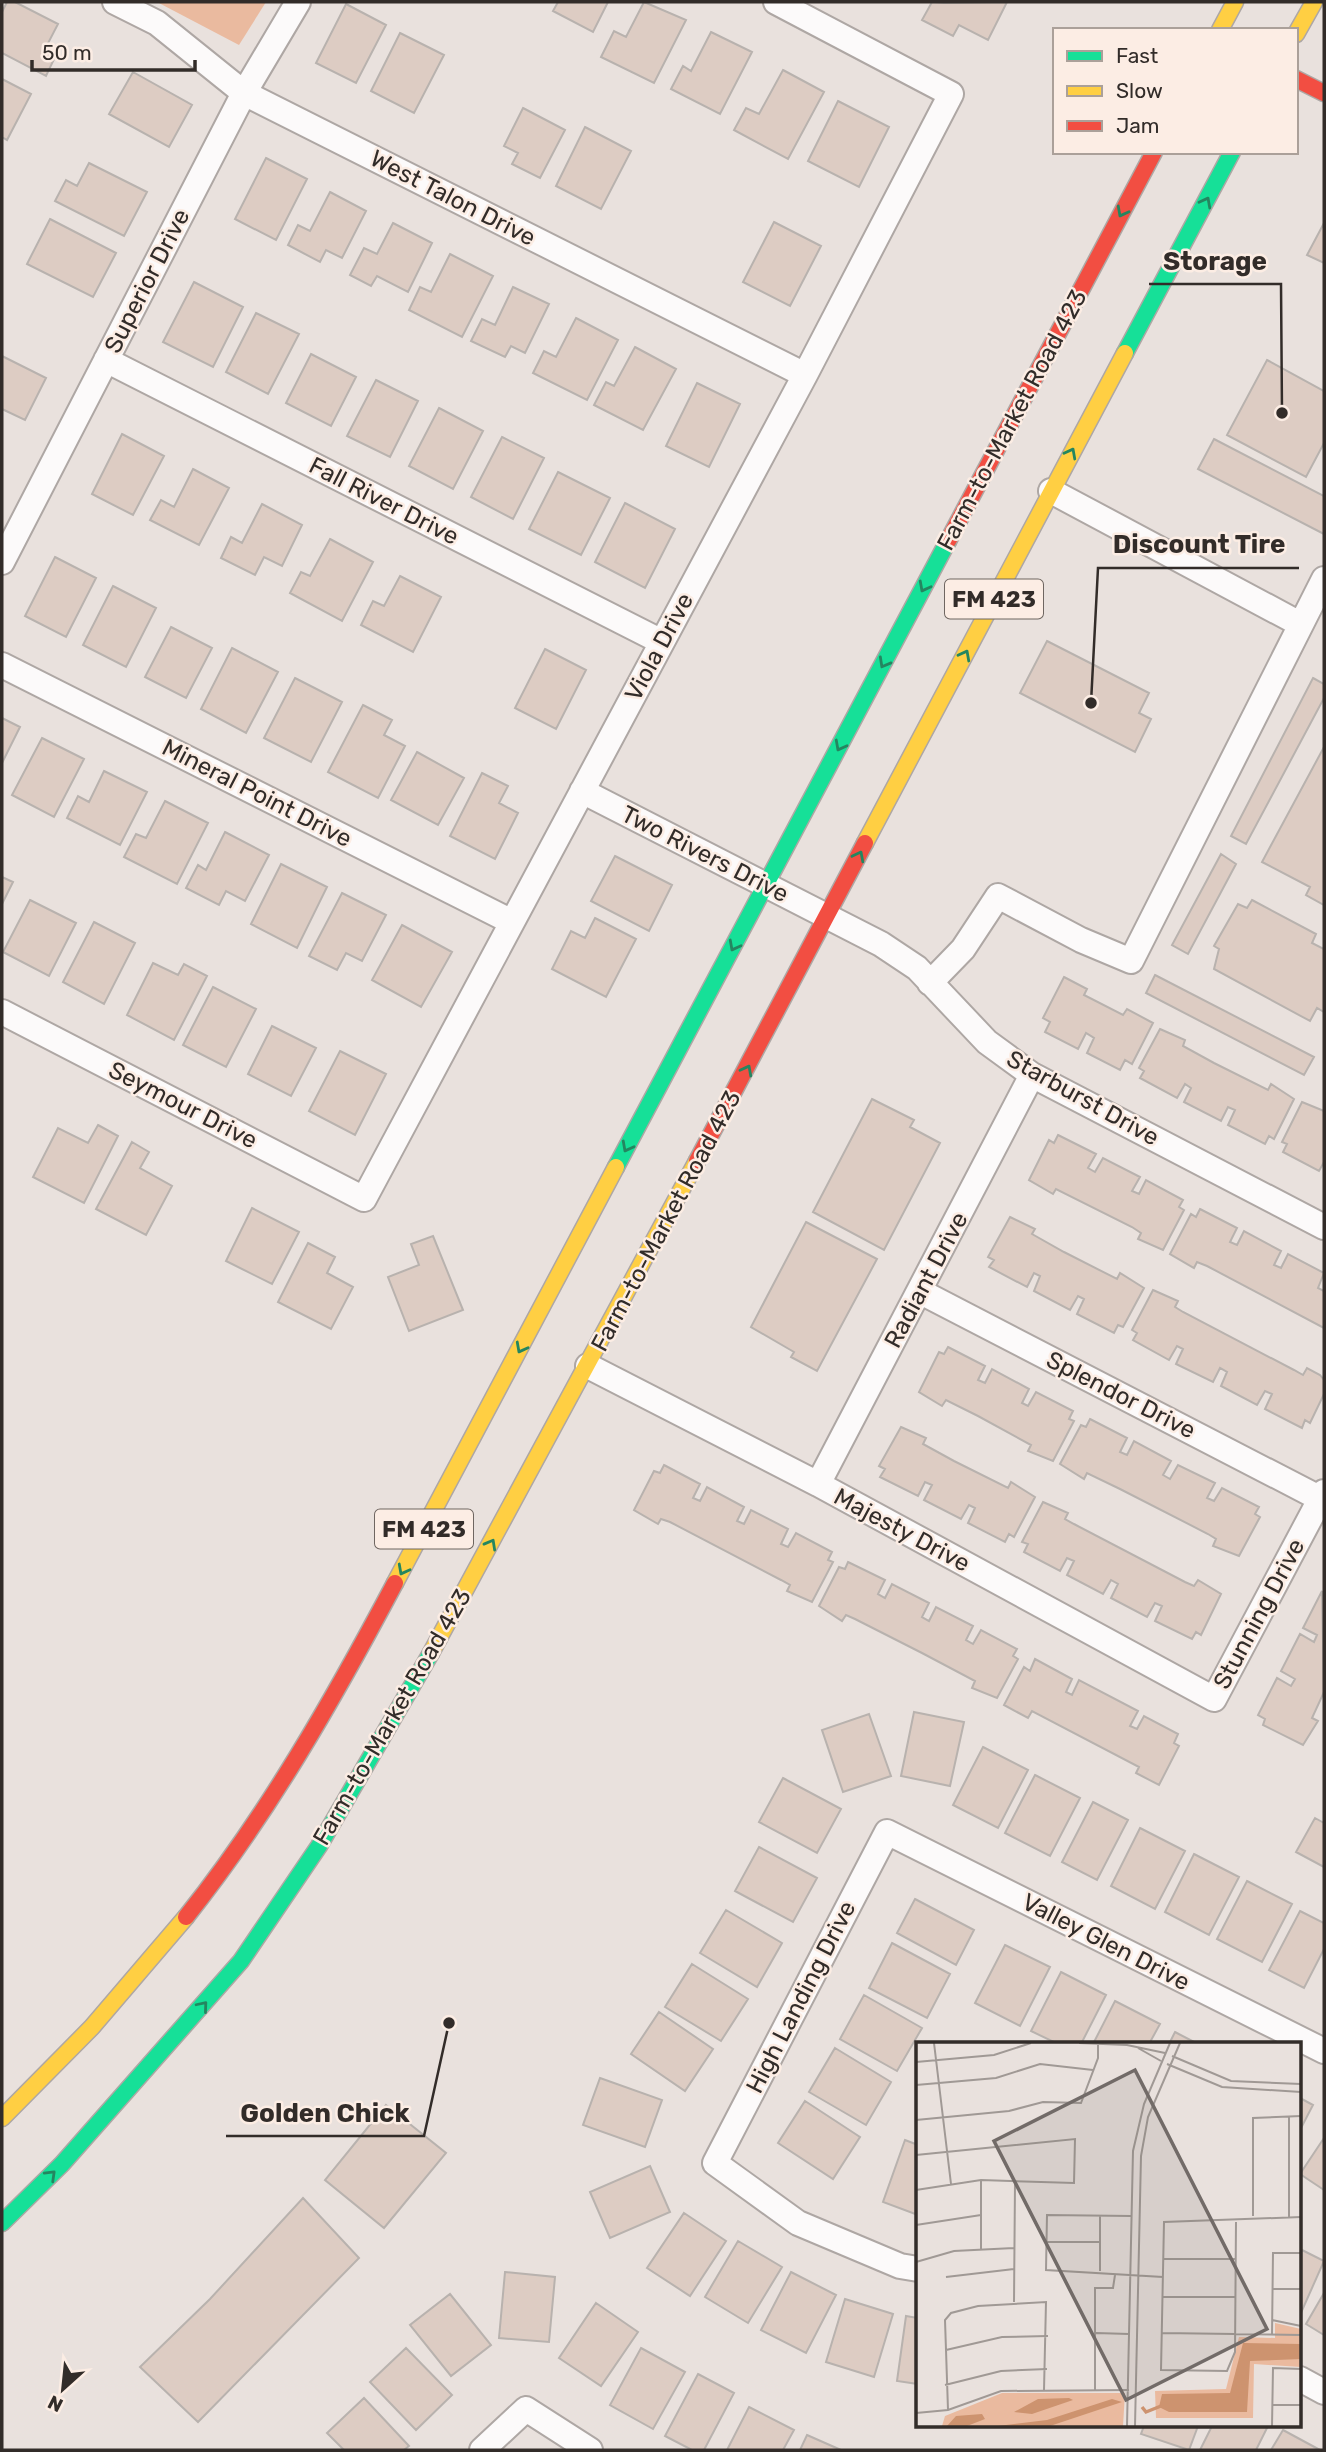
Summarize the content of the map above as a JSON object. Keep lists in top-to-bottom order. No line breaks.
{"streets":{"main road":["Farm-to-Market Road 423","FM 423"],"street":["West Talon Drive","Superior Drive","Fall River Drive","Viola Drive","Mineral Point Drive","Two Rivers Drive","Starburst Drive","Seymour Drive","Radiant Drive","Splendor Drive","Majesty Drive","Stunning Drive","Valley Glen Drive","High Landing Drive"]},"crossings":[["West Talon Drive","Superior Drive"],["West Talon Drive","Viola Drive"],["Superior Drive","Fall River Drive"],["Farm-to-Market Road 423","Two Rivers Drive"],["Farm-to-Market Road 423","Starburst Drive"],["Farm-to-Market Road 423","Majesty Drive"],["Fall River Drive","Viola Drive"],["Viola Drive","Mineral Point Drive"],["Viola Drive","Two Rivers Drive"],["Viola Drive","Seymour Drive"],["Two Rivers Drive","Starburst Drive"],["Starburst Drive","Radiant Drive"],["Radiant Drive","Splendor Drive"],["Radiant Drive","Majesty Drive"],["Splendor Drive","Stunning Drive"],["Majesty Drive","Stunning Drive"],["Valley Glen Drive","High Landing Drive"]],"places":["Storage","Discount Tire","Golden Chick"],"legend":["Fast","Slow","Jam"],"scale_bar":"50 m","north":"bottom left"}
